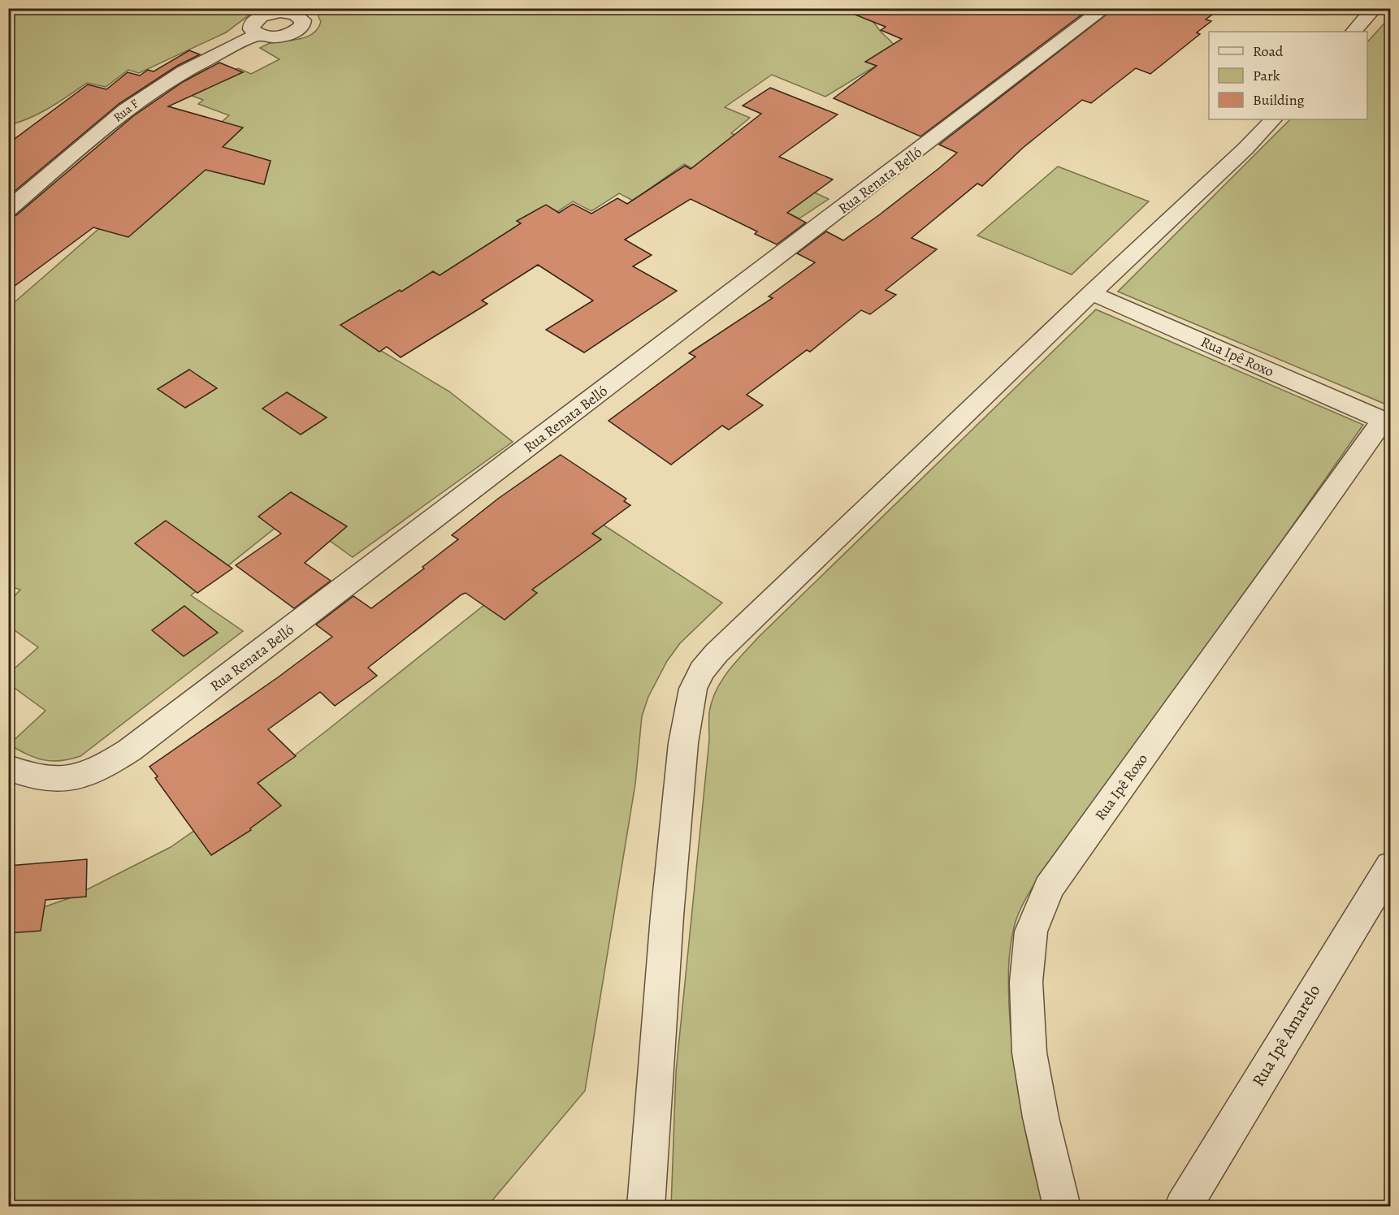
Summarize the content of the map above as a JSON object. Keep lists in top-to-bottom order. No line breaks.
{"streets":{"street":["Rua F","Rua Renata Belló","Rua Ipê Roxo","Rua Ipê Amarelo"]},"legend":["Road","Park","Building"]}
